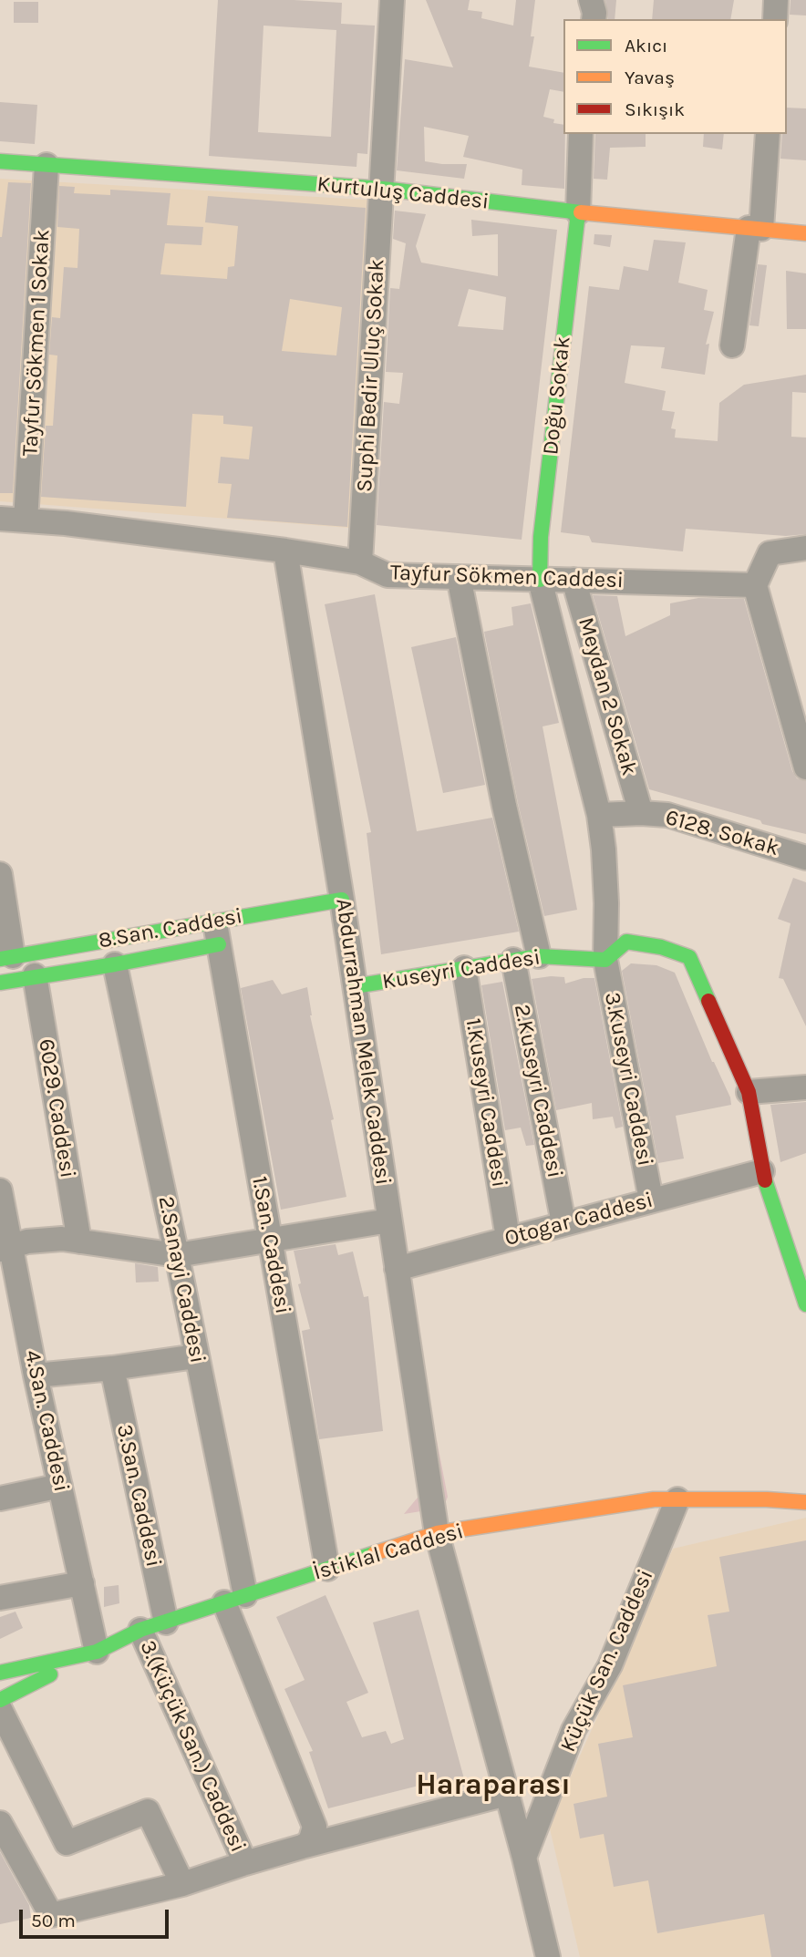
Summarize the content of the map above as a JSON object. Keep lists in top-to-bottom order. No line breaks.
{"streets":{"main road":["Kurtuluş Caddesi","Doğu Sokak","8.San. Caddesi","Kuseyri Caddesi","İstiklal Caddesi"],"street":["Tayfur Sökmen 1 Sokak","Suphi Bedir Uluç Sokak","Tayfur Sökmen Caddesi","Meydan 2 Sokak","6128. Sokak","Abdurrahman Melek Caddesi","3.Kuseyri Caddesi","2.Kuseyri Caddesi","1.Kuseyri Caddesi","6029. Caddesi","Otogar Caddesi","1.San. Caddesi","2.Sanayi Caddesi","4.San. Caddesi","3.San. Caddesi","Küçük San. Caddesi","3.(Küçük San.) Caddesi"]},"crossings":[["Kurtuluş Caddesi","Tayfur Sökmen 1 Sokak"],["Kurtuluş Caddesi","Suphi Bedir Uluç Sokak"],["Kurtuluş Caddesi","Doğu Sokak"],["Tayfur Sökmen 1 Sokak","Tayfur Sökmen Caddesi"],["Suphi Bedir Uluç Sokak","Tayfur Sökmen Caddesi"],["Doğu Sokak","Tayfur Sökmen Caddesi"],["Doğu Sokak","3.Kuseyri Caddesi"],["Tayfur Sökmen Caddesi","Meydan 2 Sokak"],["Tayfur Sökmen Caddesi","Abdurrahman Melek Caddesi"],["Tayfur Sökmen Caddesi","3.Kuseyri Caddesi"],["Meydan 2 Sokak","6128. Sokak"],["6128. Sokak","3.Kuseyri Caddesi"],["8.San. Caddesi","Abdurrahman Melek Caddesi"],["8.San. Caddesi","6029. Caddesi"],["8.San. Caddesi","1.San. Caddesi"],["8.San. Caddesi","2.Sanayi Caddesi"],["Kuseyri Caddesi","Abdurrahman Melek Caddesi"],["Kuseyri Caddesi","3.Kuseyri Caddesi"],["Kuseyri Caddesi","2.Kuseyri Caddesi"],["Kuseyri Caddesi","1.Kuseyri Caddesi"],["Abdurrahman Melek Caddesi","Otogar Caddesi"],["Abdurrahman Melek Caddesi","İstiklal Caddesi"],["Abdurrahman Melek Caddesi","Küçük San. Caddesi"],["3.Kuseyri Caddesi","Otogar Caddesi"],["2.Kuseyri Caddesi","Otogar Caddesi"],["1.Kuseyri Caddesi","Otogar Caddesi"],["1.San. Caddesi","İstiklal Caddesi"],["2.Sanayi Caddesi","İstiklal Caddesi"],["4.San. Caddesi","İstiklal Caddesi"],["3.San. Caddesi","İstiklal Caddesi"],["İstiklal Caddesi","Küçük San. Caddesi"],["İstiklal Caddesi","3.(Küçük San.) Caddesi"]],"districts":["Haraparası"],"legend":["Akıcı","Yavaş","Sıkışık"],"scale_bar":"50 m"}
